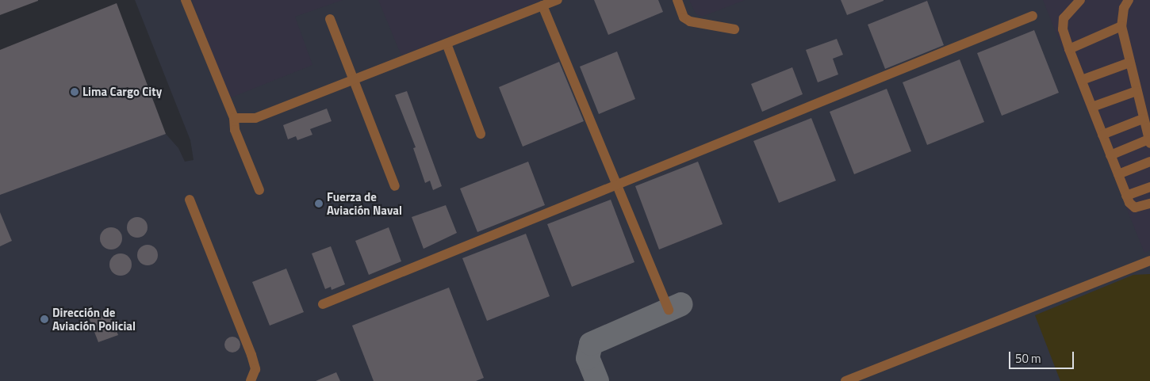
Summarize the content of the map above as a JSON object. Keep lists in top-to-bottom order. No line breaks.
{"places":["Lima Cargo City","Fuerza de Aviación Naval","Dirección de Aviación Policial"],"scale_bar":"50 m"}
